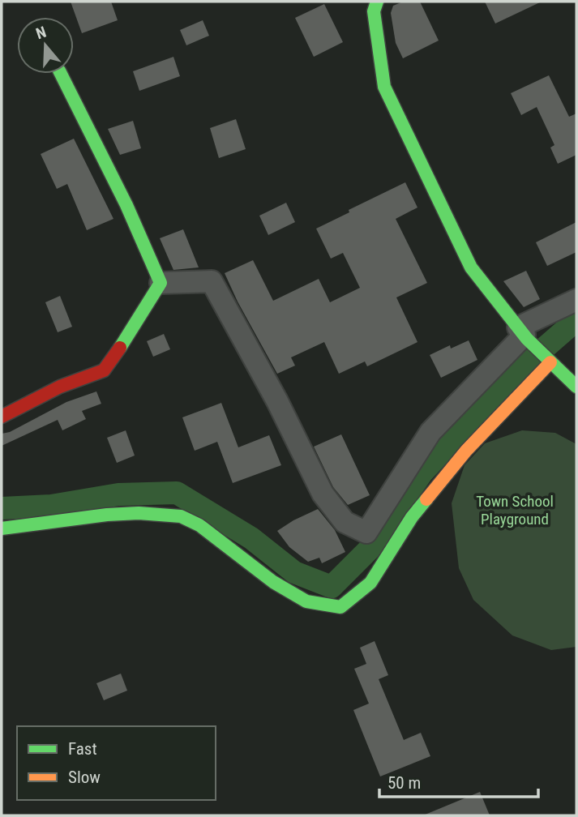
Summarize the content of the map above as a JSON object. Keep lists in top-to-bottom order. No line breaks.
{"parks":["Town School Playground"],"legend":["Fast","Slow"],"scale_bar":"50 m","north":"top"}
